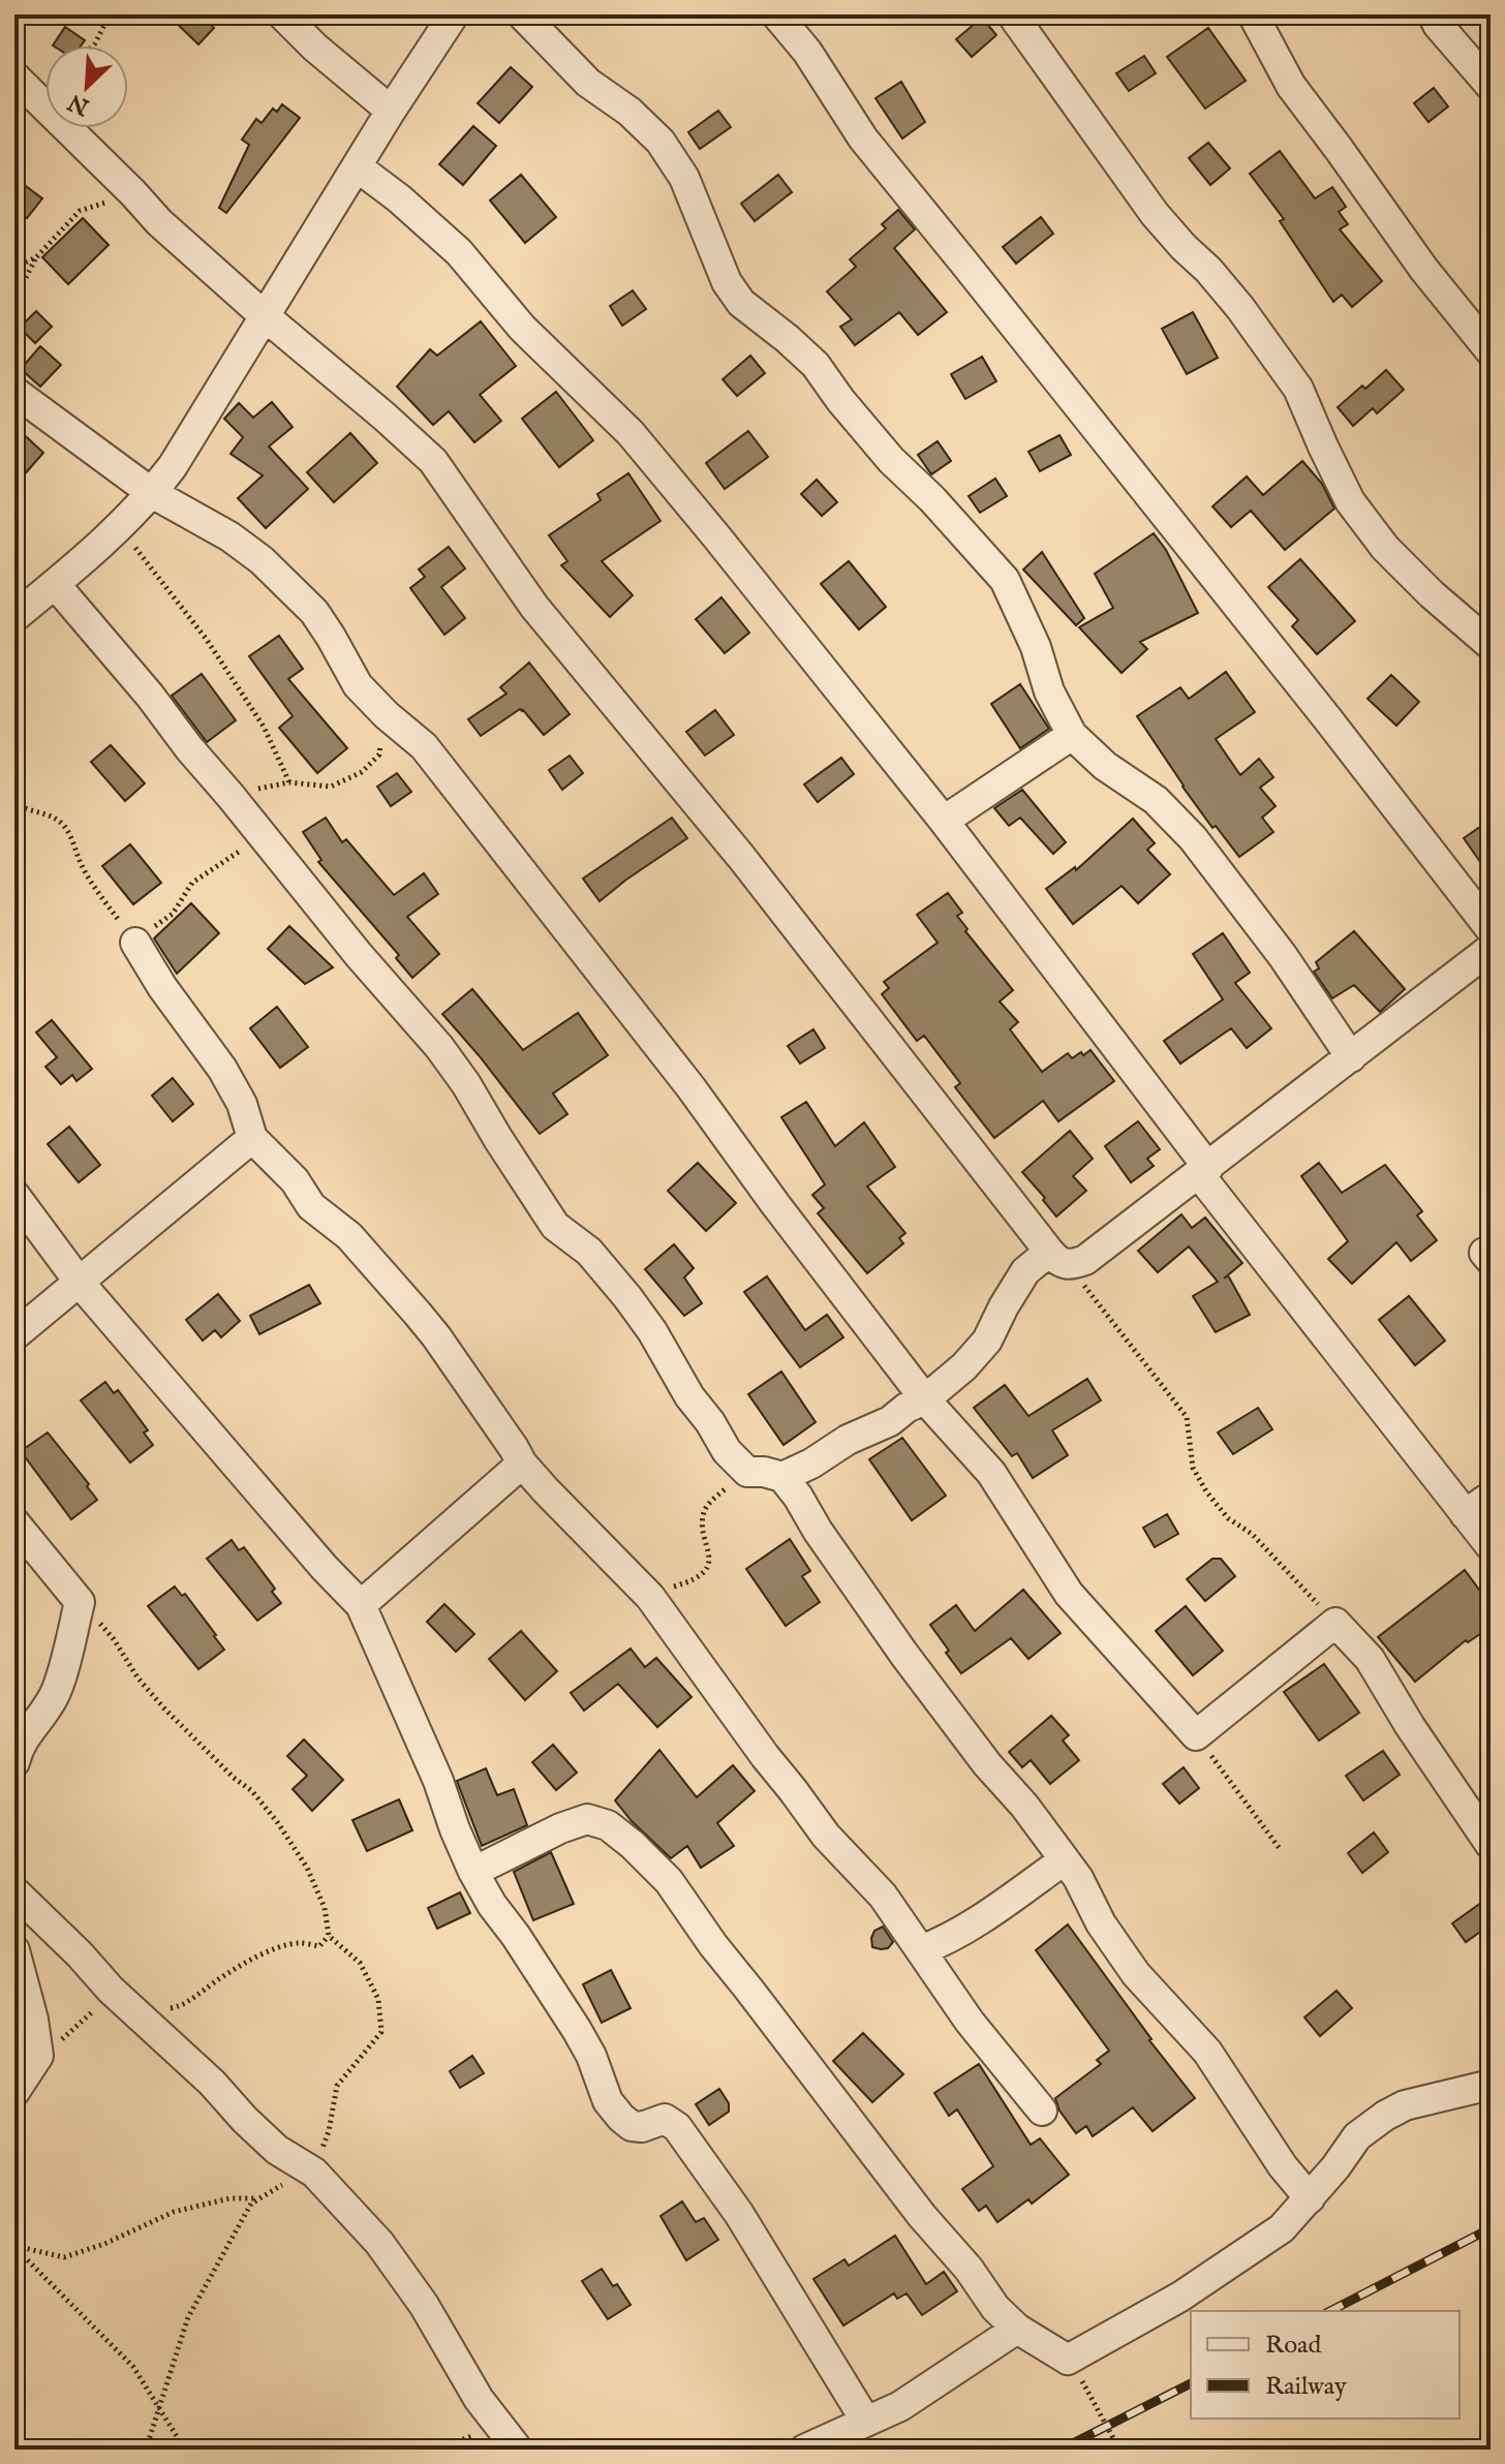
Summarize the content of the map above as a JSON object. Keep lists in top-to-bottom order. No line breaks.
{"legend":["Road","Railway"],"north":"bottom left"}
